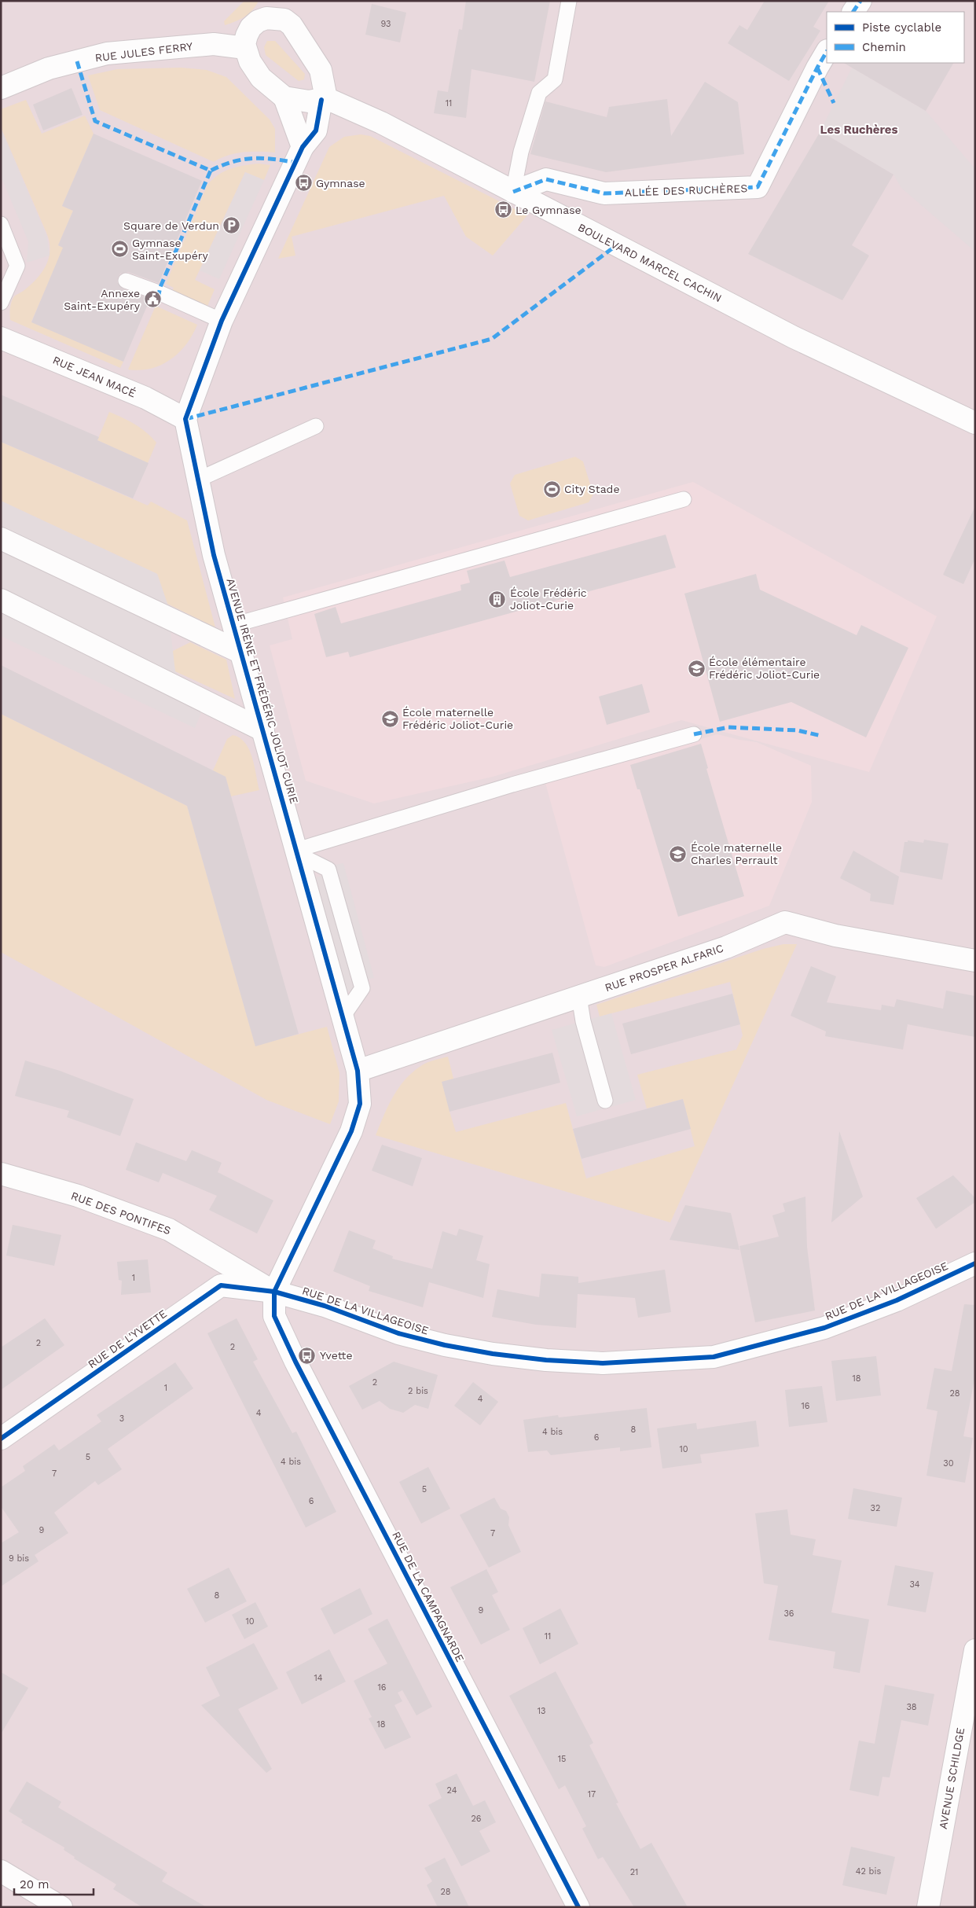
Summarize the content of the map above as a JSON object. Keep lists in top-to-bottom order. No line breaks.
{"streets":{"street":["RUE JULES FERRY","ALLÉE DES RUCHÈRES","BOULEVARD MARCEL CACHIN","RUE JEAN MACÉ","AVENUE IRÈNE ET FRÉDÉRIC JOLIOT CURIE","RUE PROSPER ALFARIC","RUE DES PONTIFES","RUE DE LA VILLAGEOISE","RUE DE L'YVETTE","RUE DE LA CAMPAGNARDE","AVENUE SCHILDGE"]},"crossings":[["ALLÉE DES RUCHÈRES","BOULEVARD MARCEL CACHIN"],["RUE JEAN MACÉ","AVENUE IRÈNE ET FRÉDÉRIC JOLIOT CURIE"],["AVENUE IRÈNE ET FRÉDÉRIC JOLIOT CURIE","RUE PROSPER ALFARIC"],["AVENUE IRÈNE ET FRÉDÉRIC JOLIOT CURIE","RUE DES PONTIFES"],["AVENUE IRÈNE ET FRÉDÉRIC JOLIOT CURIE","RUE DE LA VILLAGEOISE"],["AVENUE IRÈNE ET FRÉDÉRIC JOLIOT CURIE","RUE DE L'YVETTE"],["AVENUE IRÈNE ET FRÉDÉRIC JOLIOT CURIE","RUE DE LA CAMPAGNARDE"],["RUE DES PONTIFES","RUE DE LA VILLAGEOISE"],["RUE DES PONTIFES","RUE DE L'YVETTE"],["RUE DES PONTIFES","RUE DE LA CAMPAGNARDE"],["RUE DE LA VILLAGEOISE","RUE DE L'YVETTE"],["RUE DE LA VILLAGEOISE","RUE DE LA CAMPAGNARDE"],["RUE DE L'YVETTE","RUE DE LA CAMPAGNARDE"]],"districts":["Les Ruchères"],"places":{"bus stop":["Gymnase","Le Gymnase","Yvette"],"parking":["Square de Verdun"],"sports":["Gymnase Saint-Exupéry","City Stade"],"public building":["Annexe Saint-Exupéry"],"building":["École Frédéric Joliot-Curie"],"school or university":["École élémentaire Frédéric Joliot-Curie","École maternelle Frédéric Joliot-Curie","École maternelle Charles Perrault"]},"house_numbers":["93","11","1","2","2","18","2","1","2 bis","28","4","16","4","3","8","4 bis","6","10","5","4 bis","30","7","5","6","32","9","7","9 bis","34","8","9","36","10","11","14","16","38","13","18","15","24","17","26","42 bis","21","28"],"legend":["Piste cyclable","Chemin"],"scale_bar":"20 m"}
